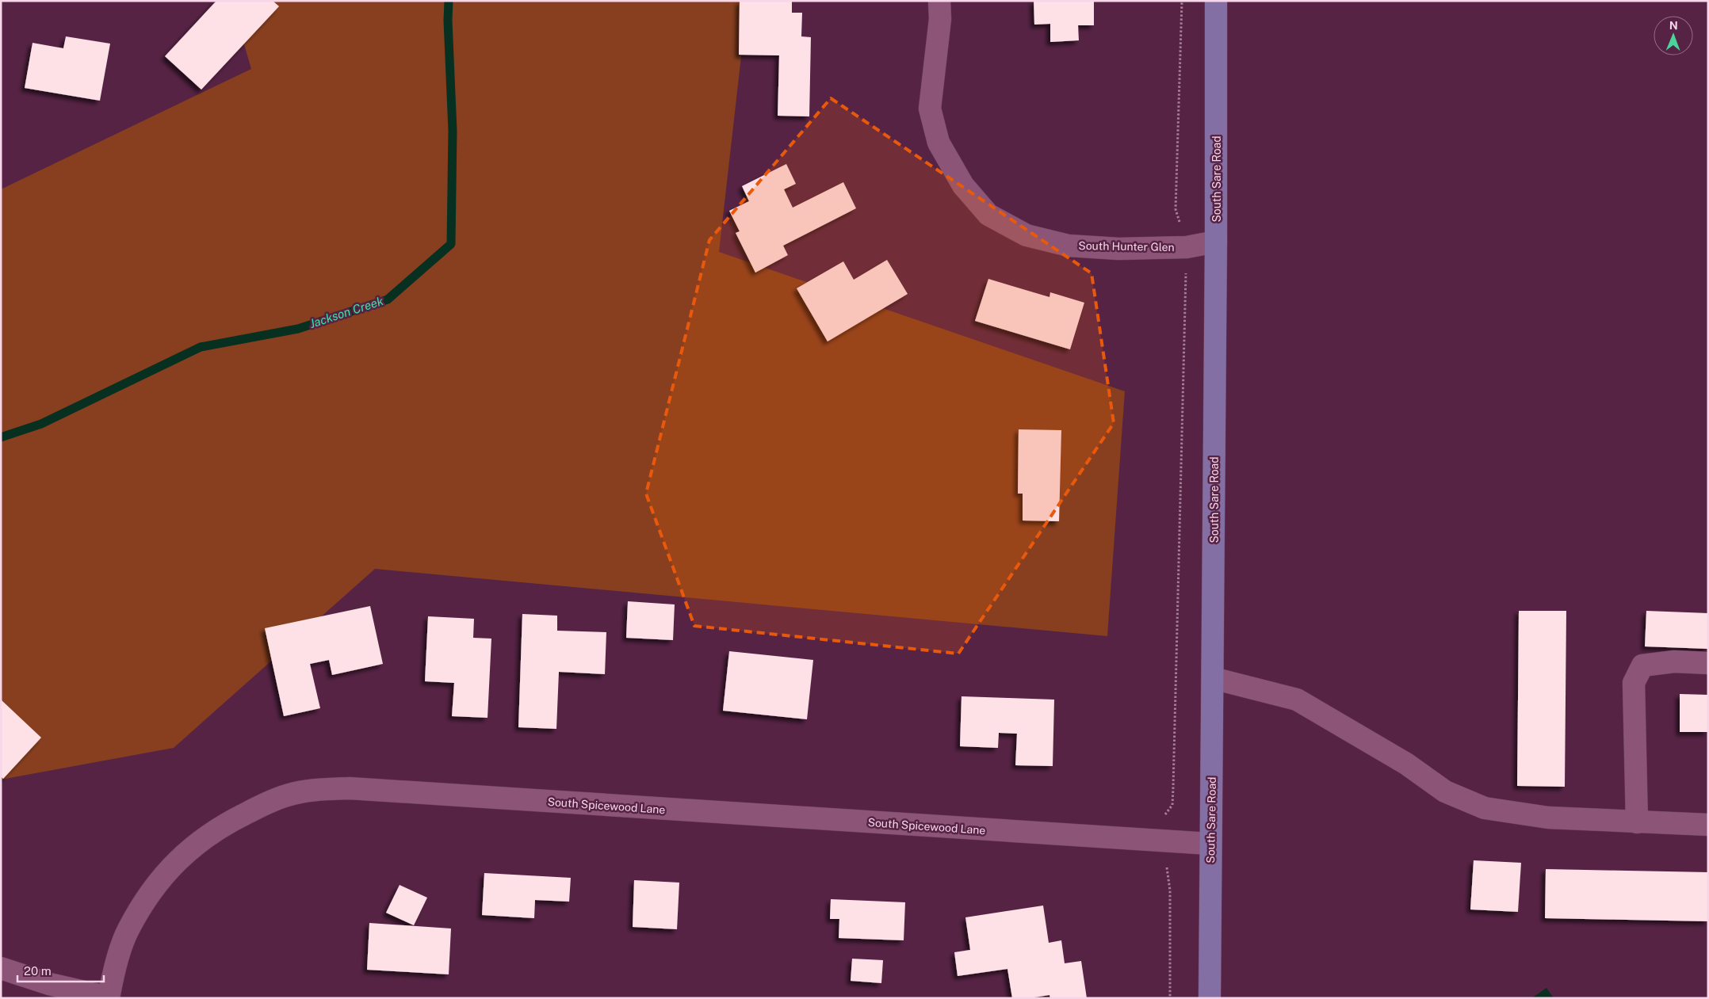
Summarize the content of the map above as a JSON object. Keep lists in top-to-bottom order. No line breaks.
{"streets":{"main road":["South Sare Road"],"street":["South Hunter Glen","South Spicewood Lane"]},"crossings":[["South Sare Road","South Hunter Glen"],["South Sare Road","South Spicewood Lane"]],"water":["Jackson Creek"],"scale_bar":"20 m","north":"top"}
